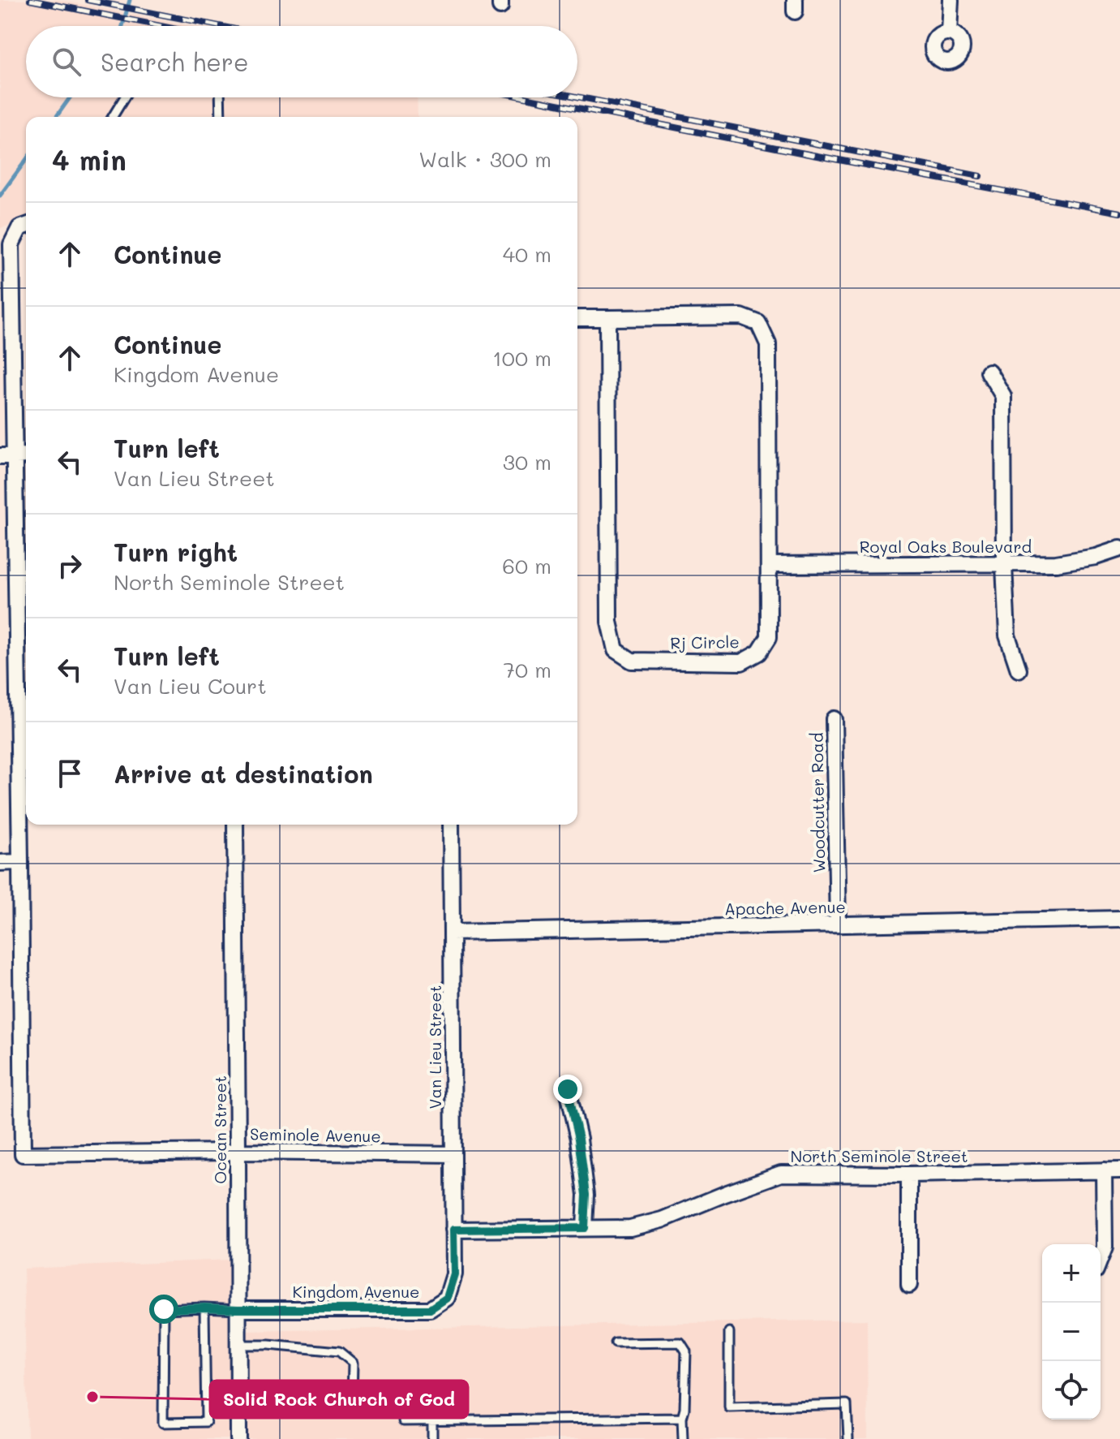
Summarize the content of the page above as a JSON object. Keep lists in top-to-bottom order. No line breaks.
{"streets":{"street":["Royal Oaks Boulevard","Rj Circle","Woodcutter Road","Apache Avenue","Van Lieu Street","Ocean Street","Seminole Avenue","North Seminole Street","Kingdom Avenue"]},"crossings":[["Royal Oaks Boulevard","Rj Circle"],["Woodcutter Road","Apache Avenue"],["Apache Avenue","Van Lieu Street"],["Van Lieu Street","Seminole Avenue"],["Van Lieu Street","North Seminole Street"],["Van Lieu Street","Kingdom Avenue"],["Ocean Street","Seminole Avenue"],["Ocean Street","Kingdom Avenue"]],"places":["Solid Rock Church of God"],"page":{"search":"Search here","heading":["4 min","Walk · 300 m"],"list":[["Continue","40 m"],["Continue","Kingdom Avenue","100 m"],["Turn left","Van Lieu Street","30 m"],["Turn right","North Seminole Street","60 m"],["Turn left","Van Lieu Court","70 m"],"Arrive at destination"],"map_buttons":["+","−"]}}
